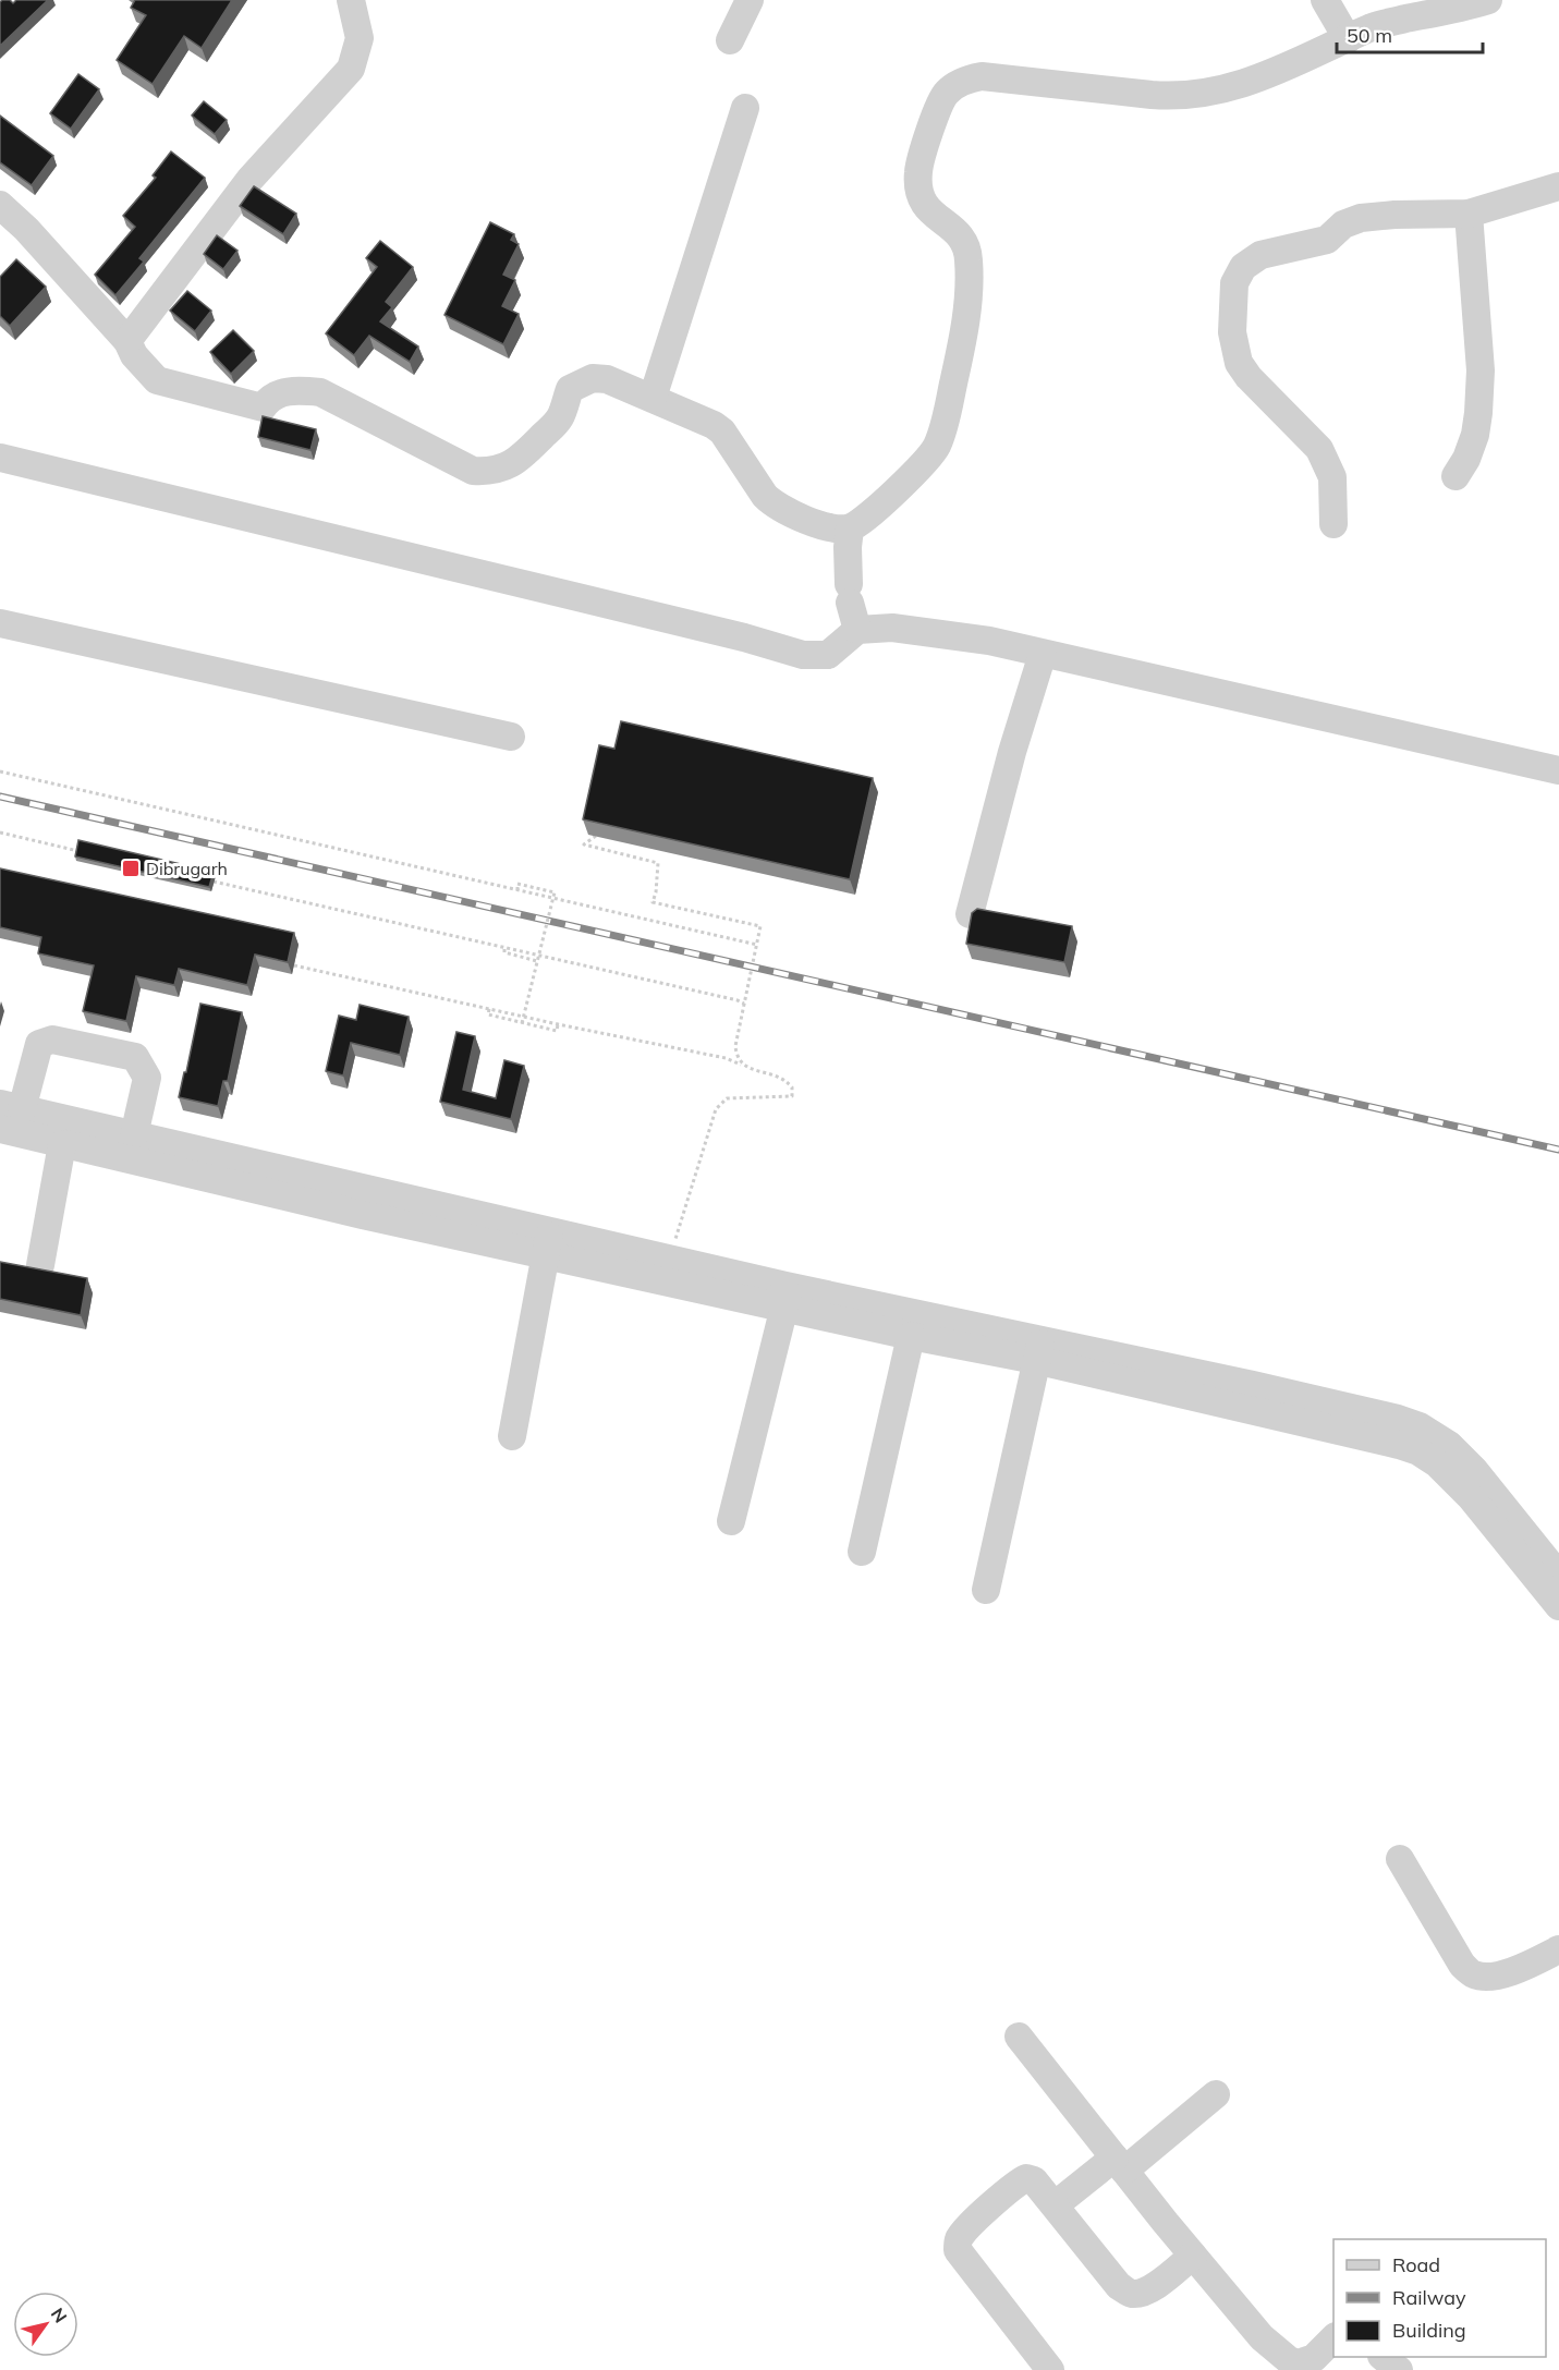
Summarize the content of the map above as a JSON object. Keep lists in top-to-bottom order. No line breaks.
{"places":{"transit":["Dibrugarh"]},"legend":["Road","Railway","Building"],"scale_bar":"50 m","north":"top right"}
